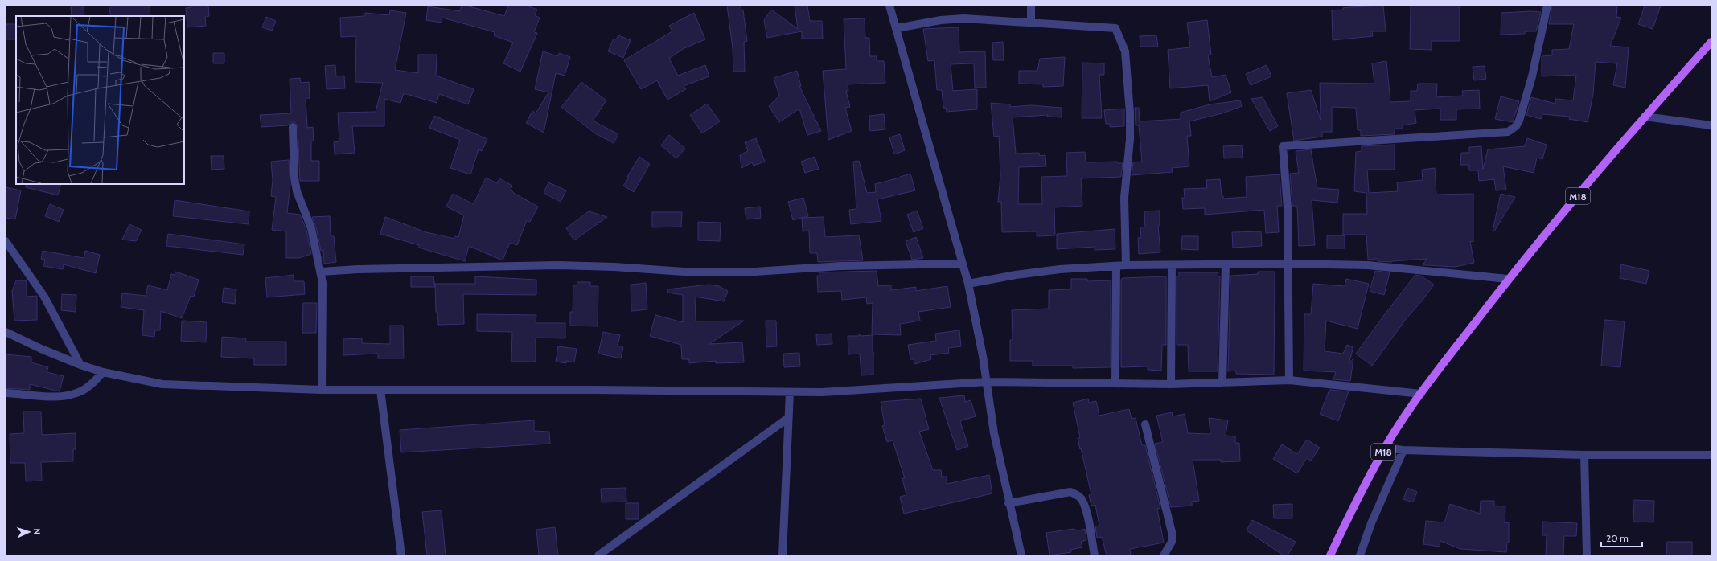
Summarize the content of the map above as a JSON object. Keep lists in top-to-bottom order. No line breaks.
{"streets":{"main road":["M18"]},"scale_bar":"20 m","north":"right"}
